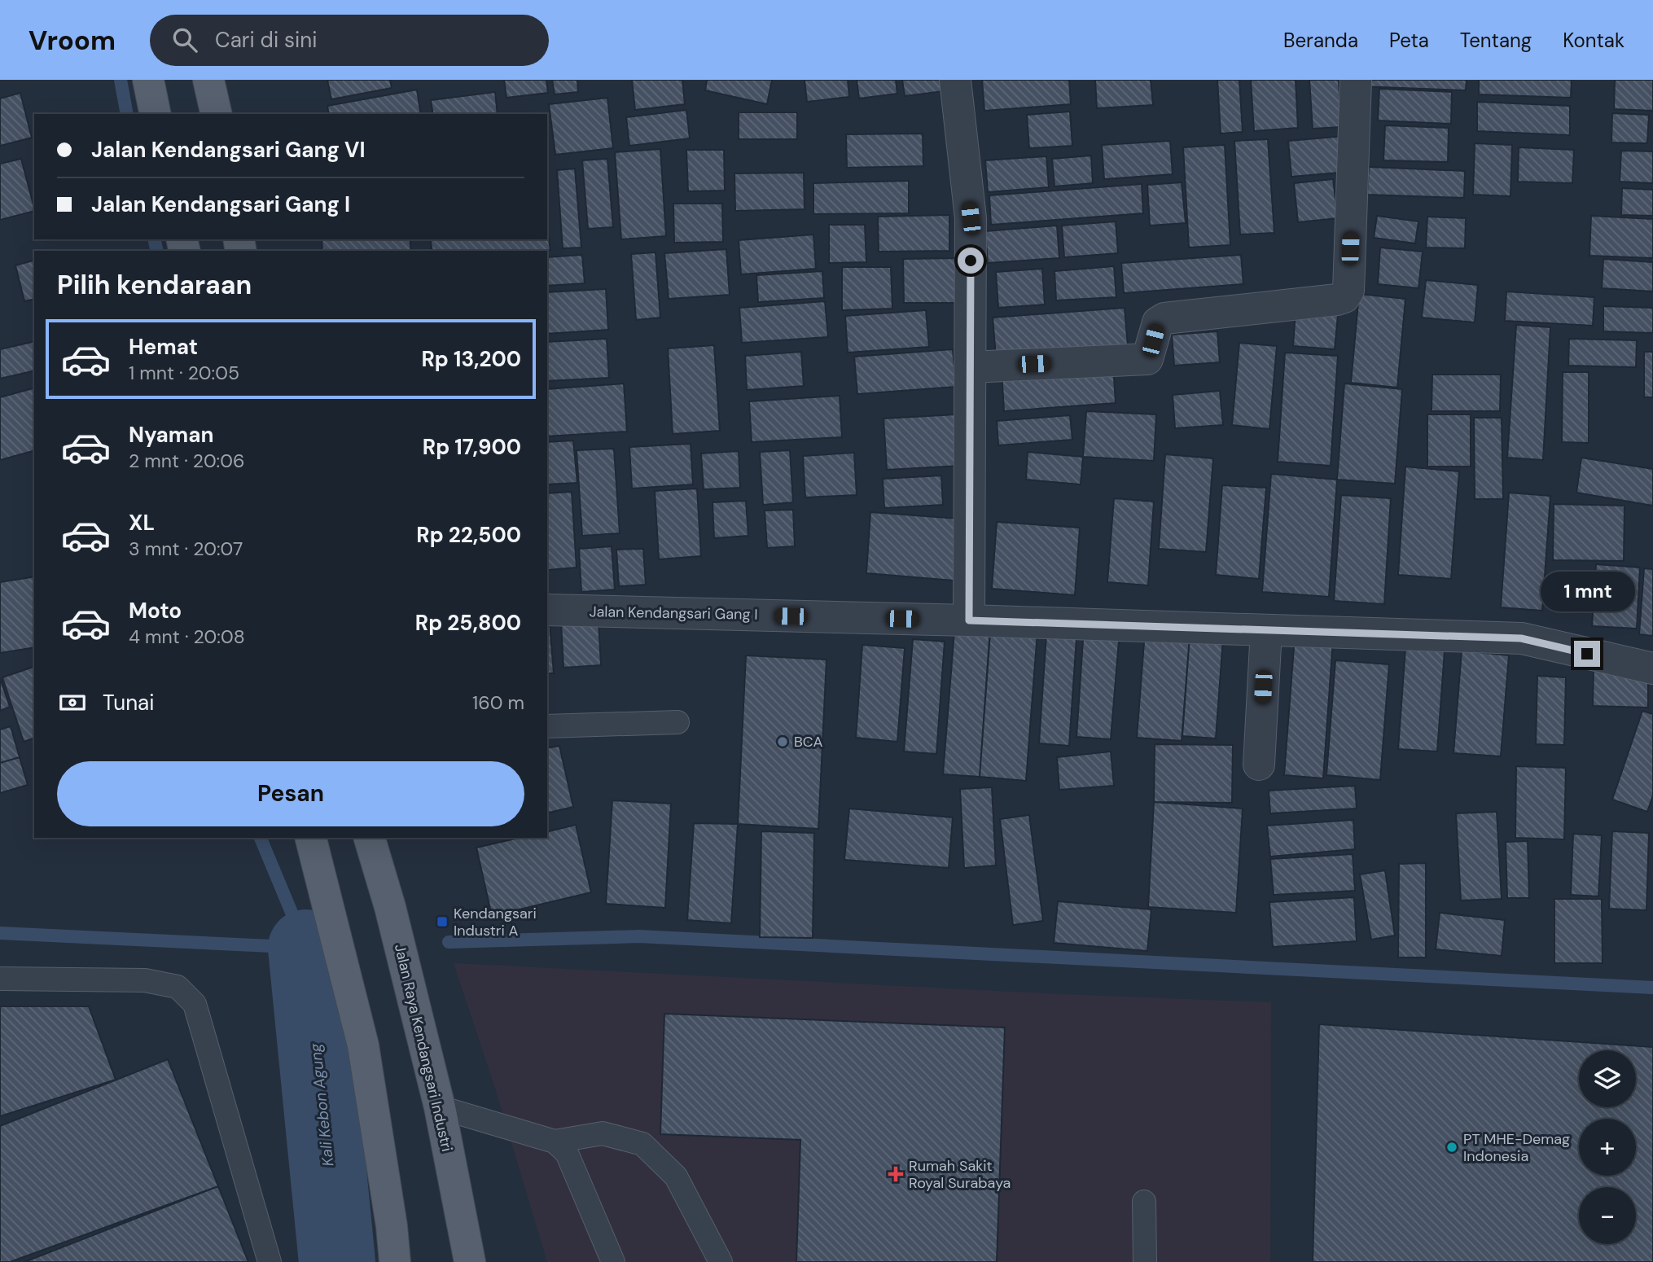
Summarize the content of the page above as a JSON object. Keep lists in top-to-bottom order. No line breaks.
{"streets":{"main road":["Jalan Raya Kendangsari Industri"],"street":["Jalan Kendangsari Gang I"]},"water":["Kali Kebon Agung"],"places":{"other":["BCA","PT MHE-Demag Indonesia"],"transit":["Kendangsari Industri A"],"health":["Rumah Sakit Royal Surabaya"]},"page":{"header":"Vroom","search":"Cari di sini","nav":["Beranda","Peta","Tentang","Kontak"],"banner":["Jalan Kendangsari Gang VI","Jalan Kendangsari Gang I"],"heading":"Pilih kendaraan","list":[{"name":"Hemat","note":"1 mnt · 20:05","value":"Rp 13,200"},{"name":"Nyaman","note":"2 mnt · 20:06","value":"Rp 17,900"},{"name":"XL","note":"3 mnt · 20:07","value":"Rp 22,500"},{"name":"Moto","note":"4 mnt · 20:08","value":"Rp 25,800"}],"bubble":"1 mnt","pay":["Tunai","160 m"],"buttons":"Pesan","map_buttons":["+","−"]}}
